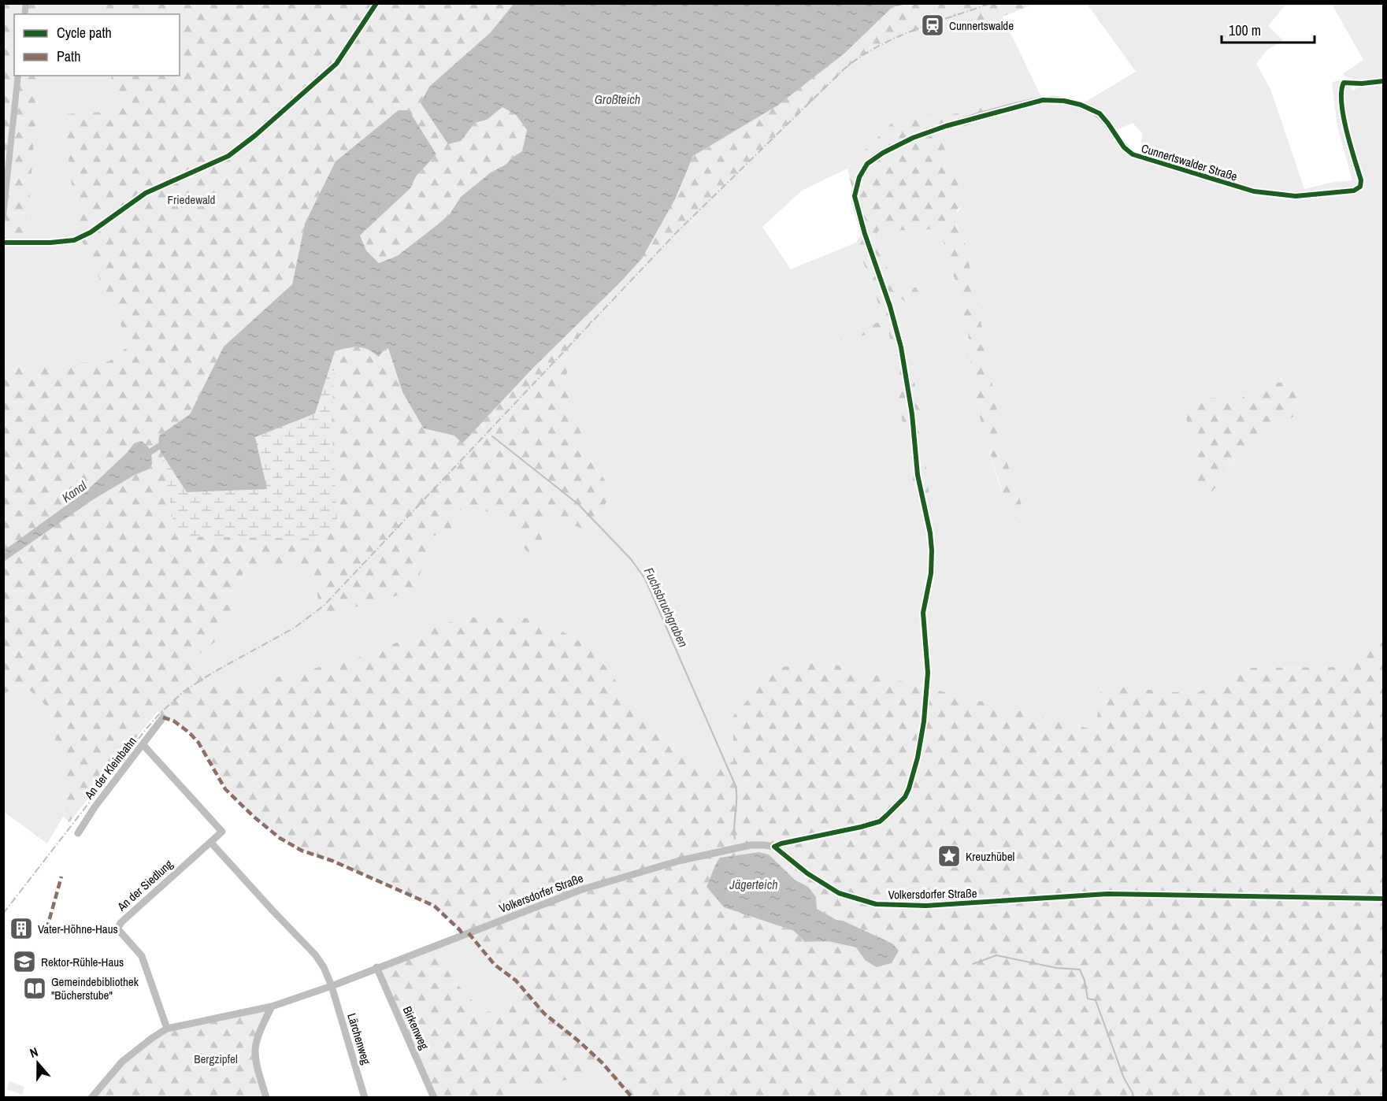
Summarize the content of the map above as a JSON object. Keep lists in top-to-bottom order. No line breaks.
{"streets":{"street":["Cunnertswalder Straße","An der Kleinbahn","An der Siedlung","Volkersdorfer Straße","Birkenweg","Lärchenweg"]},"crossings":[["An der Siedlung","Volkersdorfer Straße"],["Volkersdorfer Straße","Birkenweg"],["Volkersdorfer Straße","Lärchenweg"]],"water":["Großteich","Kanal","Fuchsbruchgraben","Jägerteich"],"parks":["Friedewald","Bergzipfel"],"places":{"station":["Cunnertswalde"],"place":["Kreuzhübel"],"building":["Vater-Höhne-Haus"],"school or university":["Rektor-Rühle-Haus"],"library":["Gemeindebibliothek \"Bücherstube\""]},"legend":["Cycle path","Path"],"scale_bar":"100 m","north":"top"}
